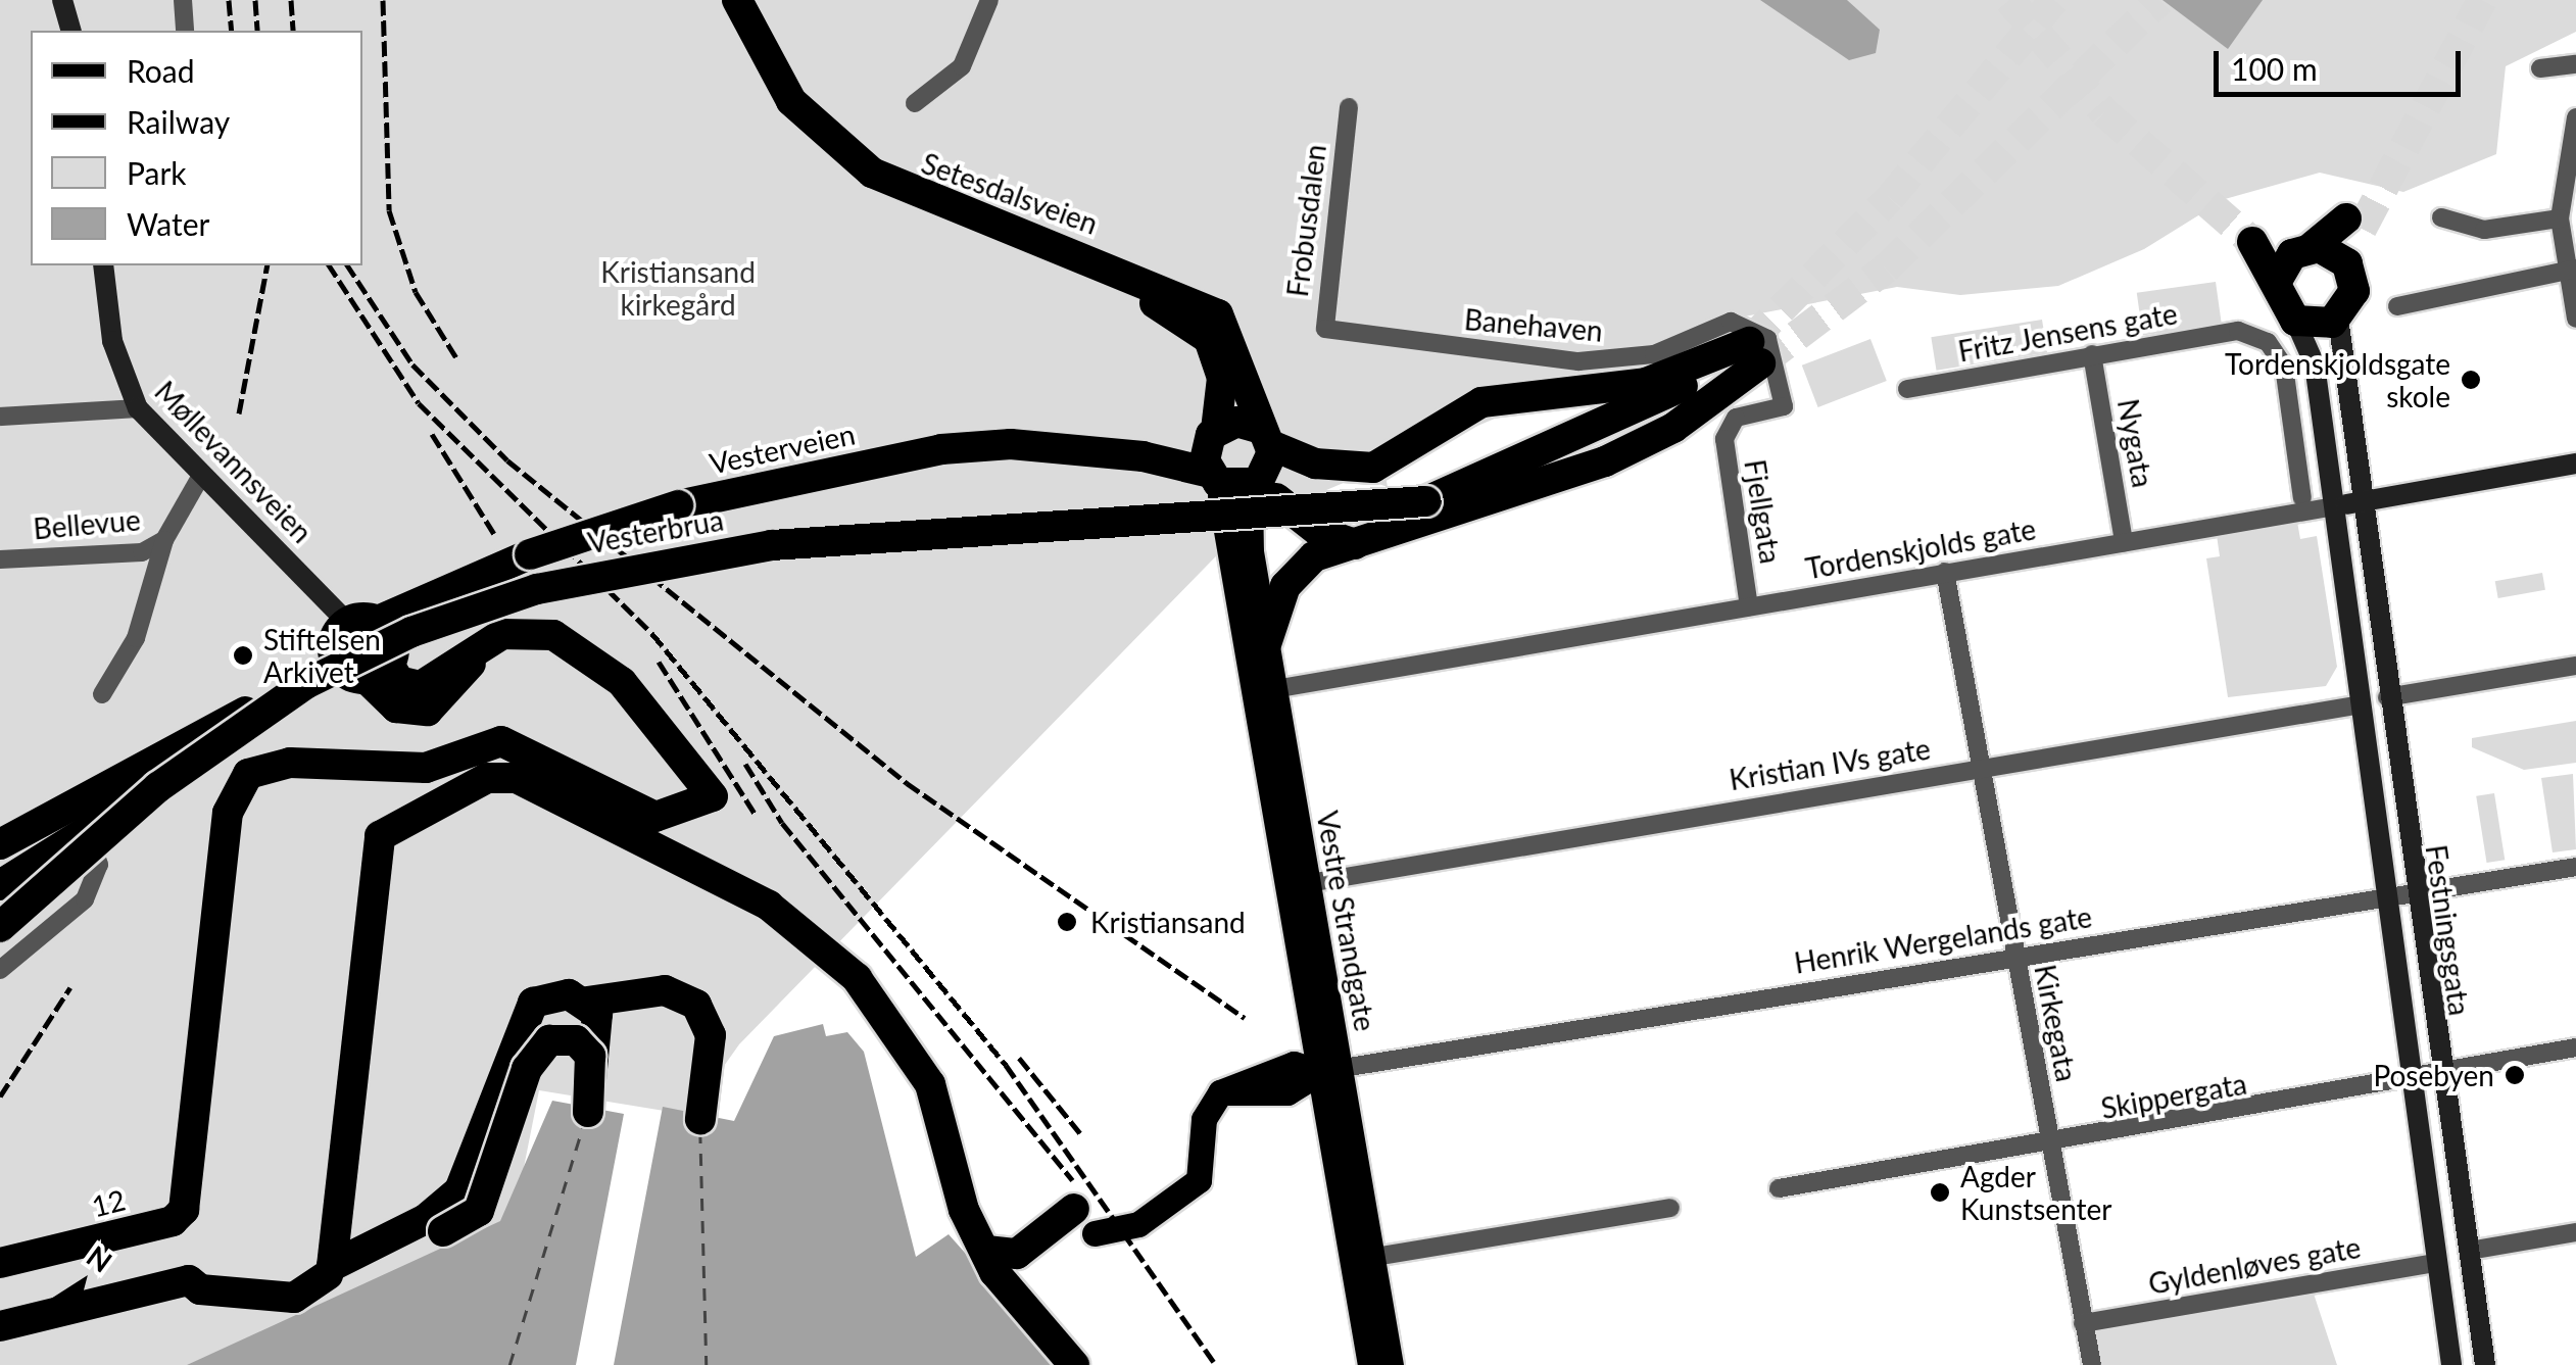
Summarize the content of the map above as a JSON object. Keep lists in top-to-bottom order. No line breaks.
{"streets":{"highway":["Setesdalsveien","Vesterveien","Vesterbrua","12"],"main road":["Møllevannsveien","Tordenskjolds gate","Vestre Strandgate","Festningsgata"],"street":["Frobusdalen","Banehaven","Fritz Jensens gate","Nygata","Fjellgata","Bellevue","Kristian IVs gate","Henrik Wergelands gate","Kirkegata","Skippergata","Gyldenløves gate"]},"crossings":[["Setesdalsveien","Vesterveien"],["Setesdalsveien","Vestre Strandgate"],["Frobusdalen","Banehaven"],["Banehaven","Fjellgata"],["Fritz Jensens gate","Nygata"],["Nygata","Tordenskjolds gate"],["Vesterveien","Møllevannsveien"],["Vesterveien","Vesterbrua"],["Vesterveien","Vestre Strandgate"],["Vesterveien","12"],["Møllevannsveien","Bellevue"],["Møllevannsveien","12"],["Fjellgata","Tordenskjolds gate"],["Tordenskjolds gate","Vestre Strandgate"],["Tordenskjolds gate","Festningsgata"],["Tordenskjolds gate","Kirkegata"],["Kristian IVs gate","Vestre Strandgate"],["Kristian IVs gate","Festningsgata"],["Kristian IVs gate","Kirkegata"],["Vestre Strandgate","Henrik Wergelands gate"],["Festningsgata","Henrik Wergelands gate"],["Festningsgata","Skippergata"],["Festningsgata","Gyldenløves gate"],["Henrik Wergelands gate","Kirkegata"],["Kirkegata","Skippergata"],["Kirkegata","Gyldenløves gate"]],"parks":["Kristiansand kirkegård"],"places":["Tordenskjoldsgate skole","Stiftelsen Arkivet","Kristiansand","Posebyen","Agder Kunstsenter"],"legend":["Road","Railway","Park","Water"],"scale_bar":"100 m","north":"top right"}
